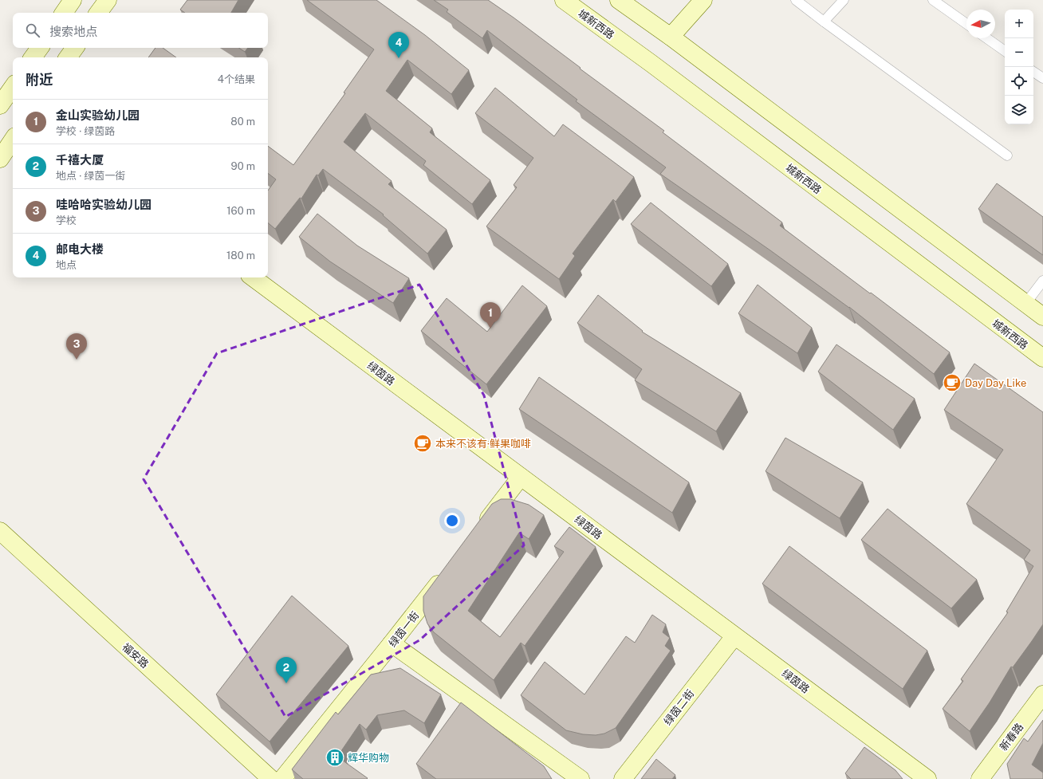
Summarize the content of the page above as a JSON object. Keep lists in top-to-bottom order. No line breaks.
{"streets":{"street":["城新西路","绿茵路","绿茵一街","福安路","绿茵二街","新春路"]},"crossings":[["绿茵路","绿茵二街"]],"places":{"cafe":["Day Day Like","本来不该有·鲜果咖啡"],"building":["辉华购物"]},"north":"left","page":{"map_buttons":["+","−"],"search":"搜索地点","pins":["4","1","3","2"],"heading":["附近","4个结果"],"list":[{"mark":"1","name":"金山实验幼儿园","note":"学校 · 绿茵路","value":"80 m"},{"mark":"2","name":"千禧大厦","note":"地点 · 绿茵一街","value":"90 m"},{"mark":"3","name":"哇哈哈实验幼儿园","note":"学校","value":"160 m"},{"mark":"4","name":"邮电大楼","note":"地点","value":"180 m"}]}}
